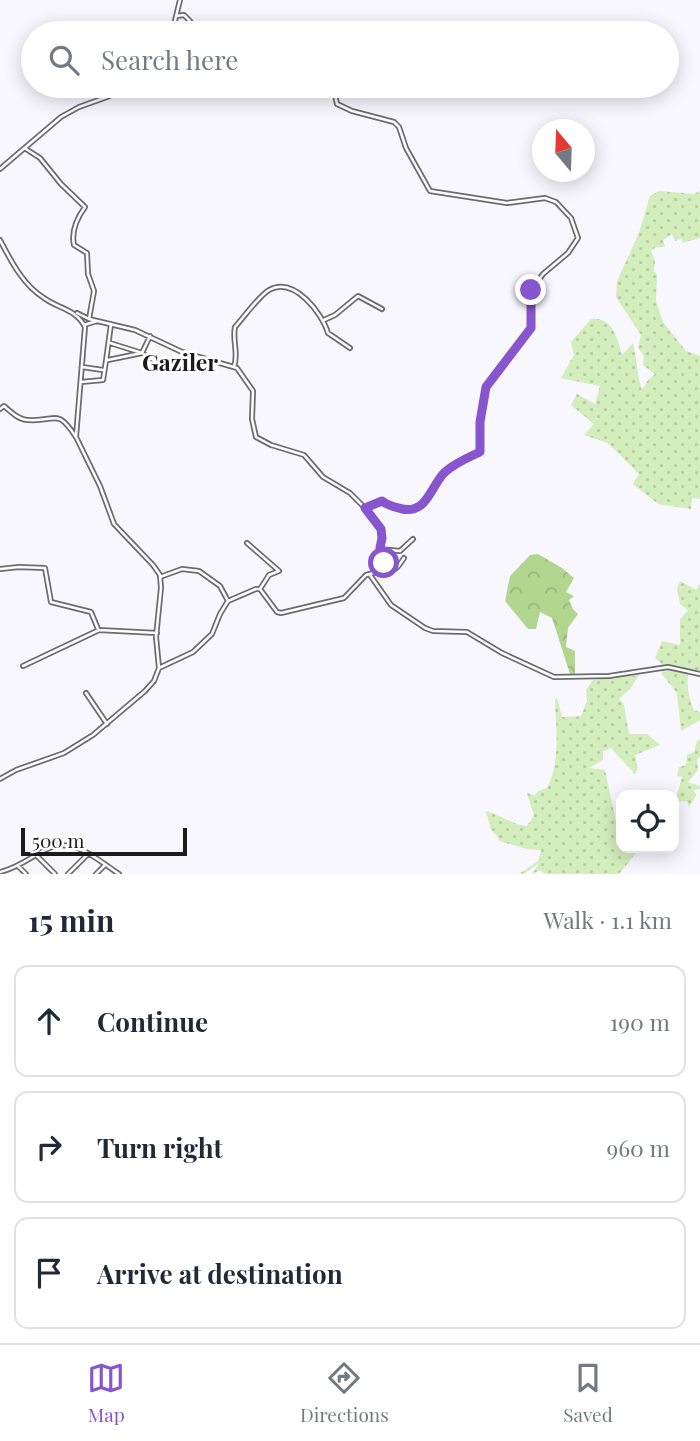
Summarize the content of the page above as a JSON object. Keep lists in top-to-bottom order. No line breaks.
{"districts":["Gaziler"],"scale_bar":"500 m","north":"top","page":{"search":"Search here","scale":"500 m","heading":["15 min","Walk · 1.1 km"],"list":[["Continue","190 m"],["Turn right","960 m"],"Arrive at destination"],"nav":["Map","Directions","Saved"]}}
